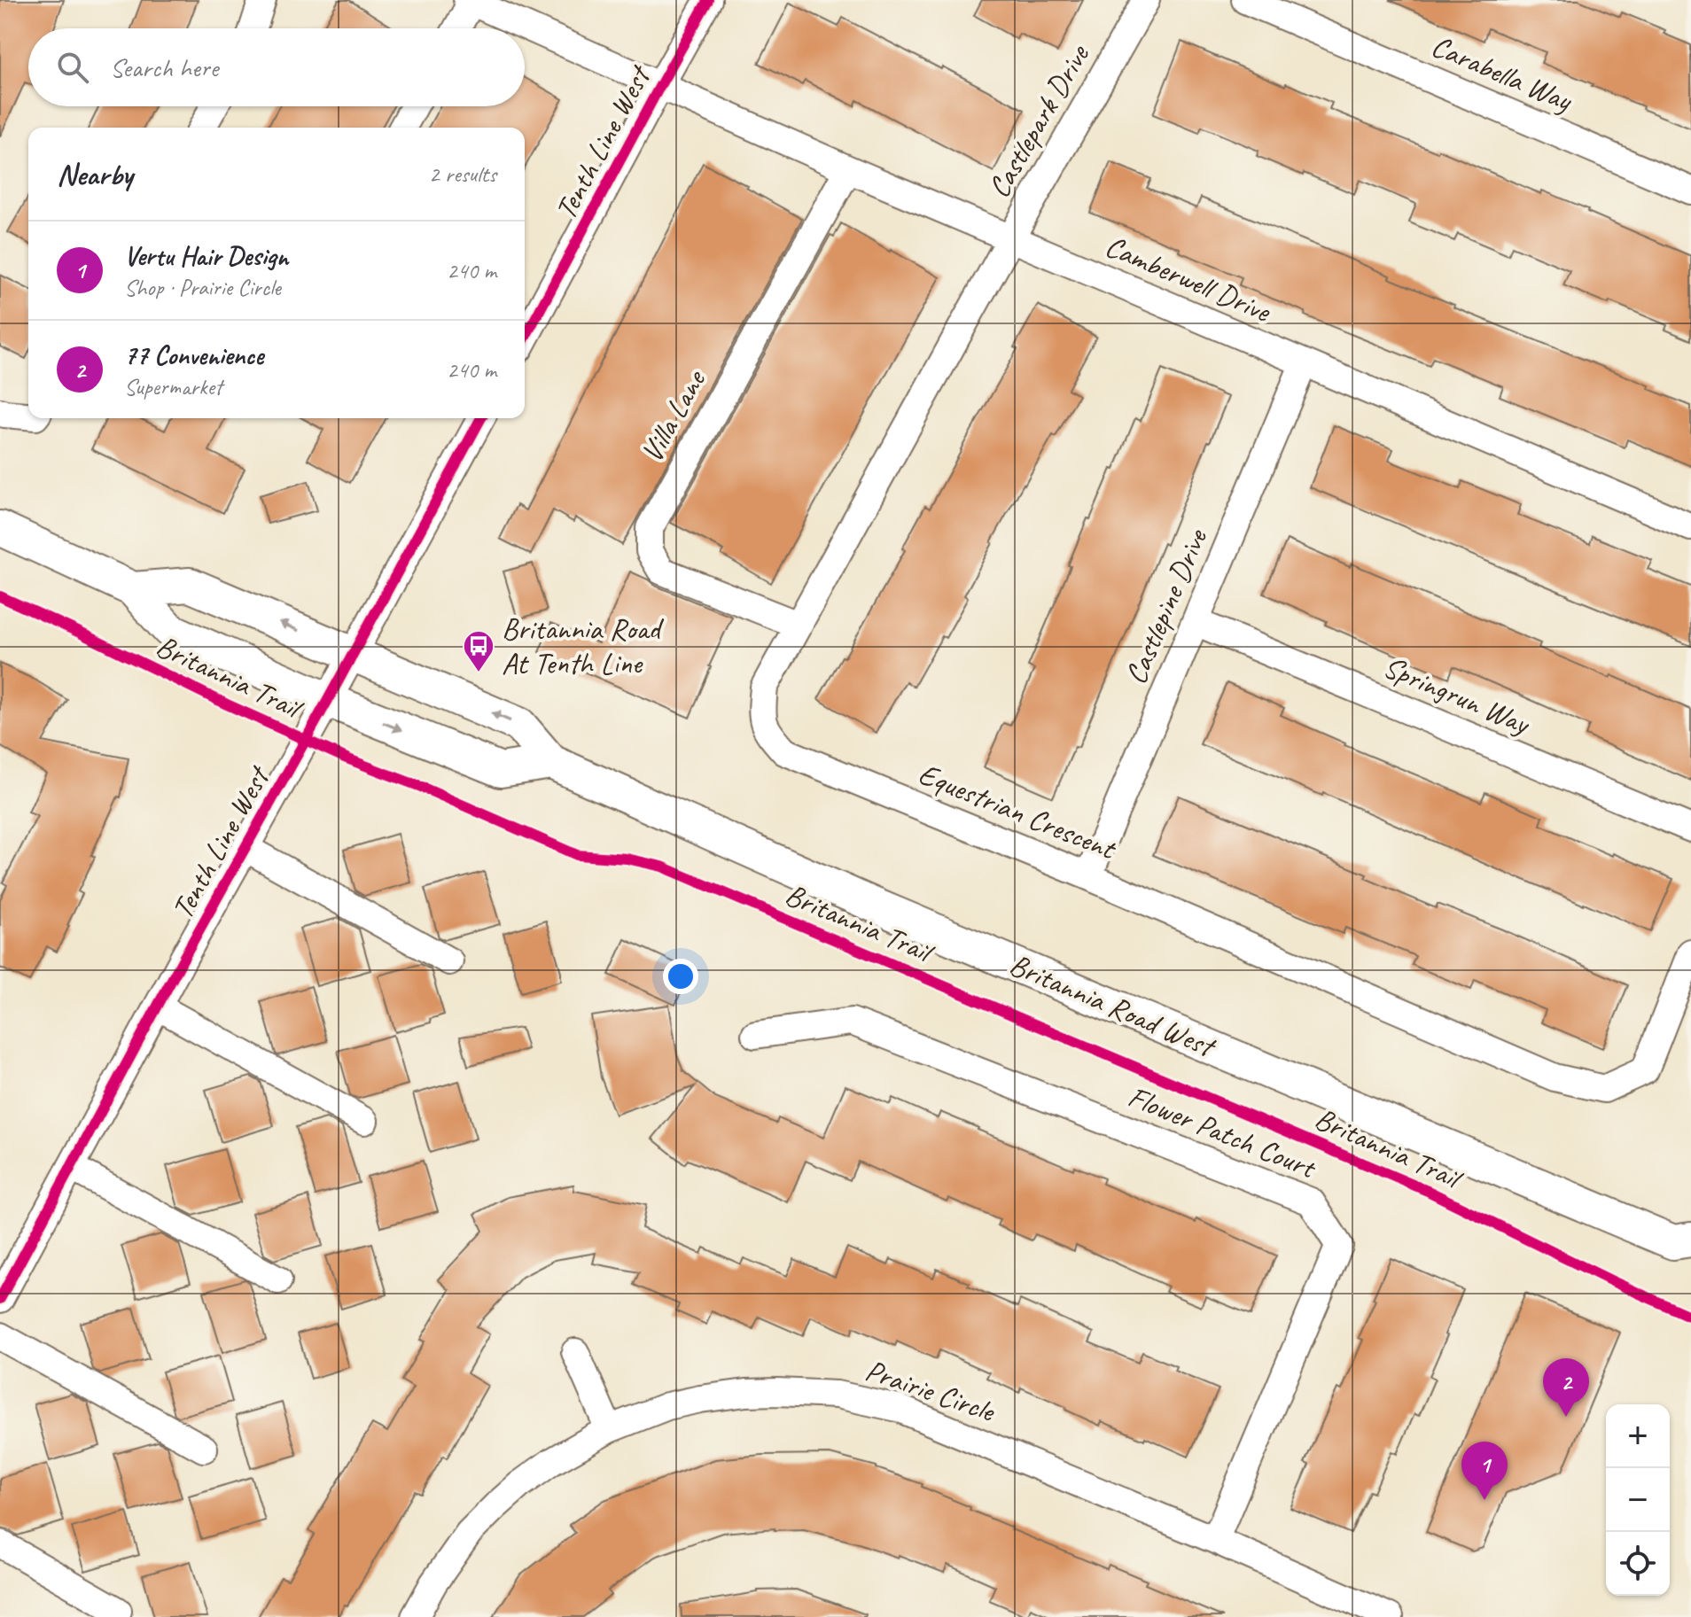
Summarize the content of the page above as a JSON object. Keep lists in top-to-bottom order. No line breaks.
{"streets":{"main road":["Britannia Road West"],"street":["Carabella Way","Castlepark Drive","Tenth Line West","Camberwell Drive","Villa Lane","Castlepine Drive","Springrun Way","Equestrian Crescent","Flower Patch Court","Prairie Circle"],"cycle path":["Britannia Trail"]},"crossings":[["Castlepark Drive","Camberwell Drive"],["Castlepark Drive","Equestrian Crescent"],["Tenth Line West","Camberwell Drive"],["Tenth Line West","Britannia Road West"],["Camberwell Drive","Villa Lane"],["Camberwell Drive","Castlepine Drive"],["Camberwell Drive","Equestrian Crescent"],["Villa Lane","Equestrian Crescent"],["Castlepine Drive","Springrun Way"],["Castlepine Drive","Equestrian Crescent"],["Flower Patch Court","Prairie Circle"]],"places":{"bus stop":["Britannia Road At Tenth Line"]},"page":{"search":"Search here","heading":["Nearby","2 results"],"list":[{"mark":"1","name":"Vertu Hair Design","note":"Shop · Prairie Circle","value":"240 m"},{"mark":"2","name":"77 Convenience","note":"Supermarket","value":"240 m"}],"pins":["2","1"],"map_buttons":["+","−"]}}
